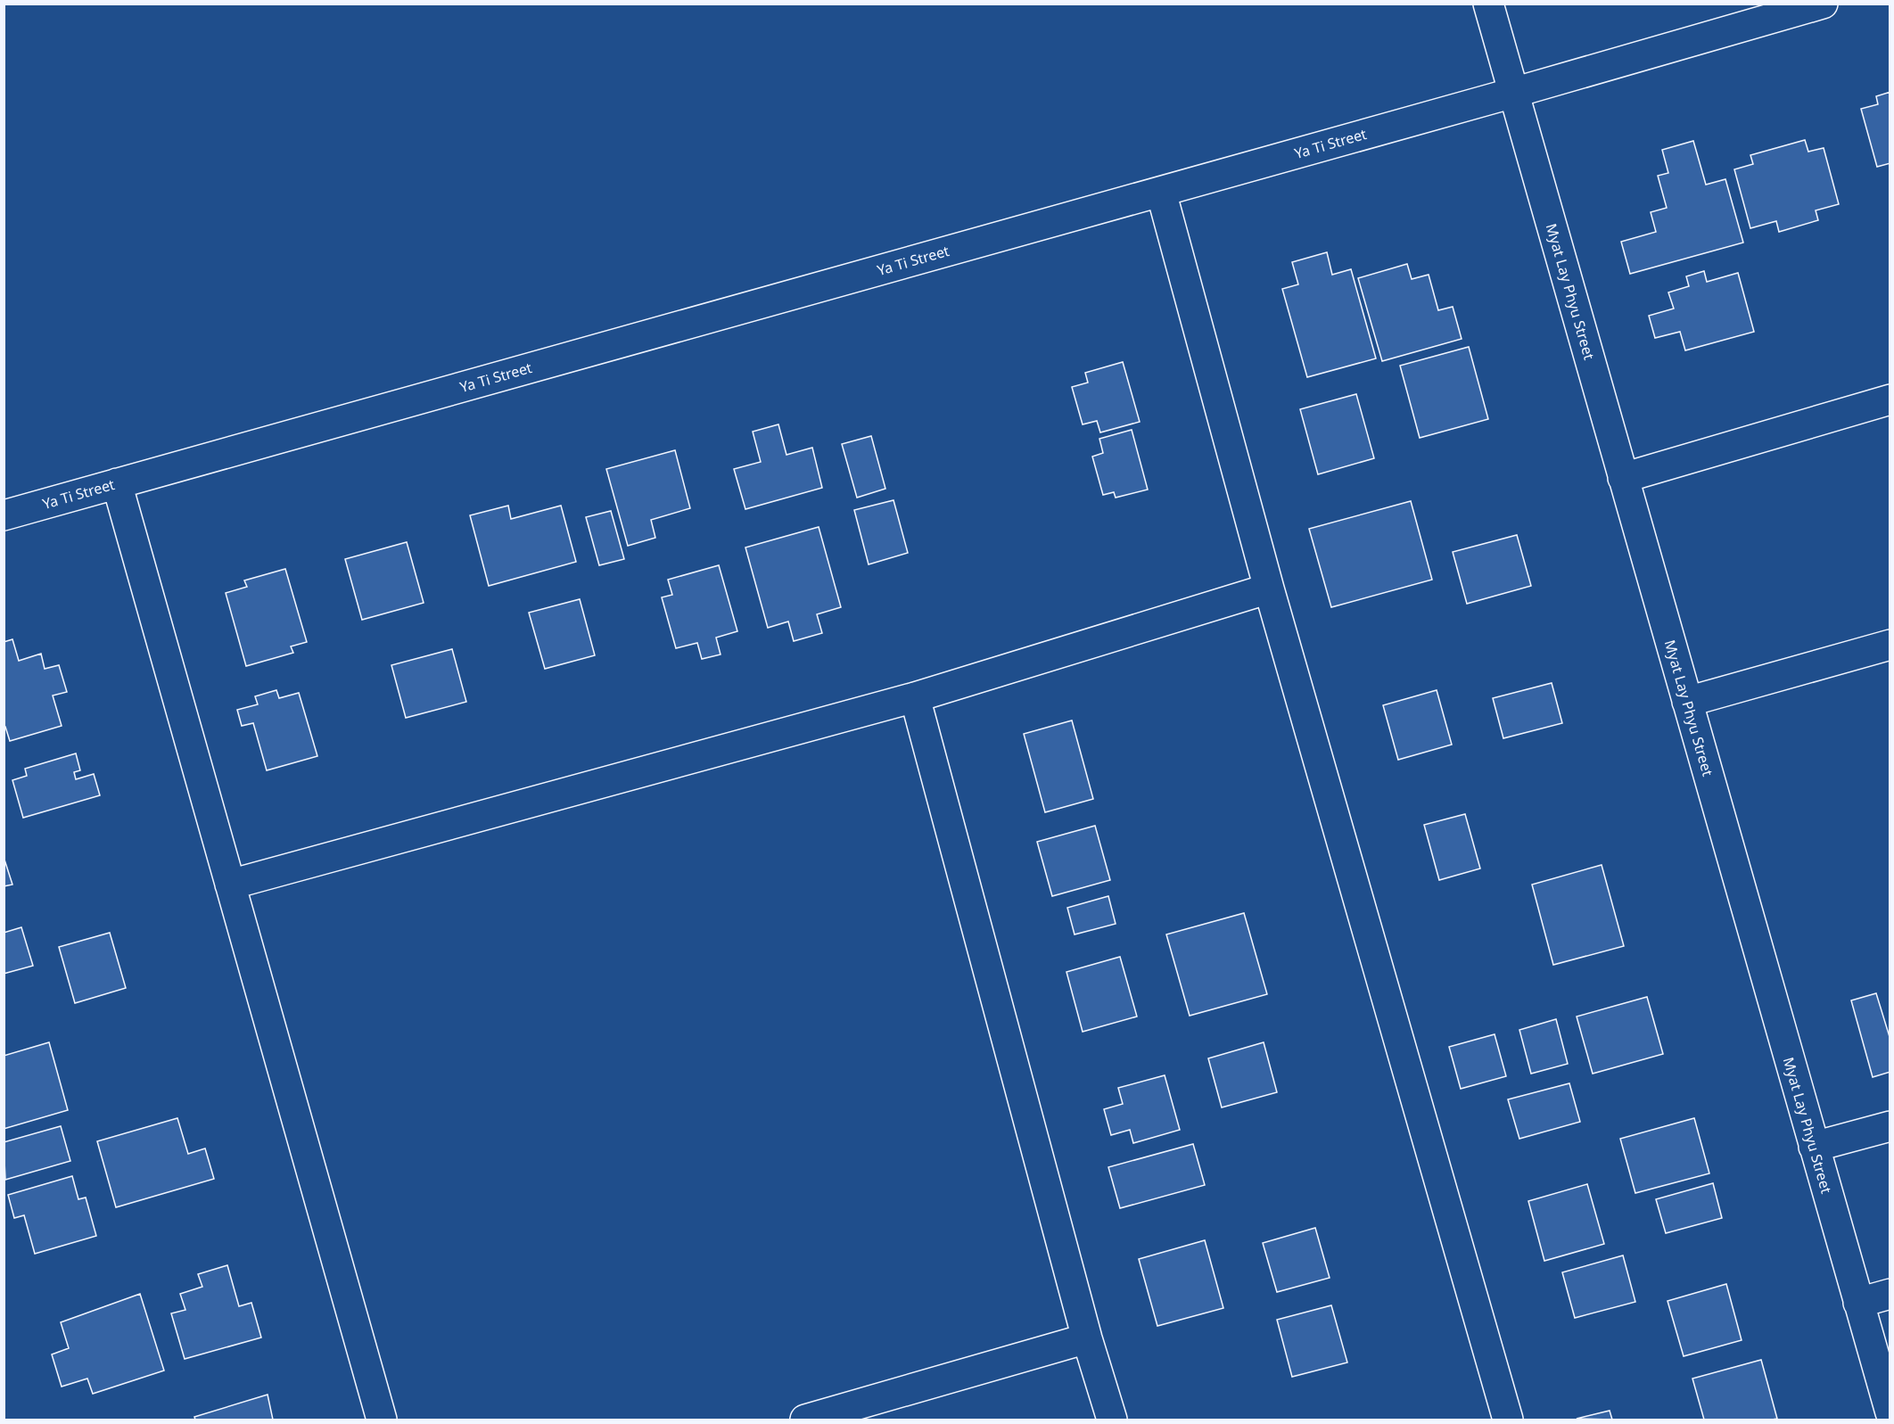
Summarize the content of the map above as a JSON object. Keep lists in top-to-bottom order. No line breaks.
{"streets":{"street":["Ya Ti Street","Myat Lay Phyu Street"]},"crossings":[["Ya Ti Street","Myat Lay Phyu Street"]]}
